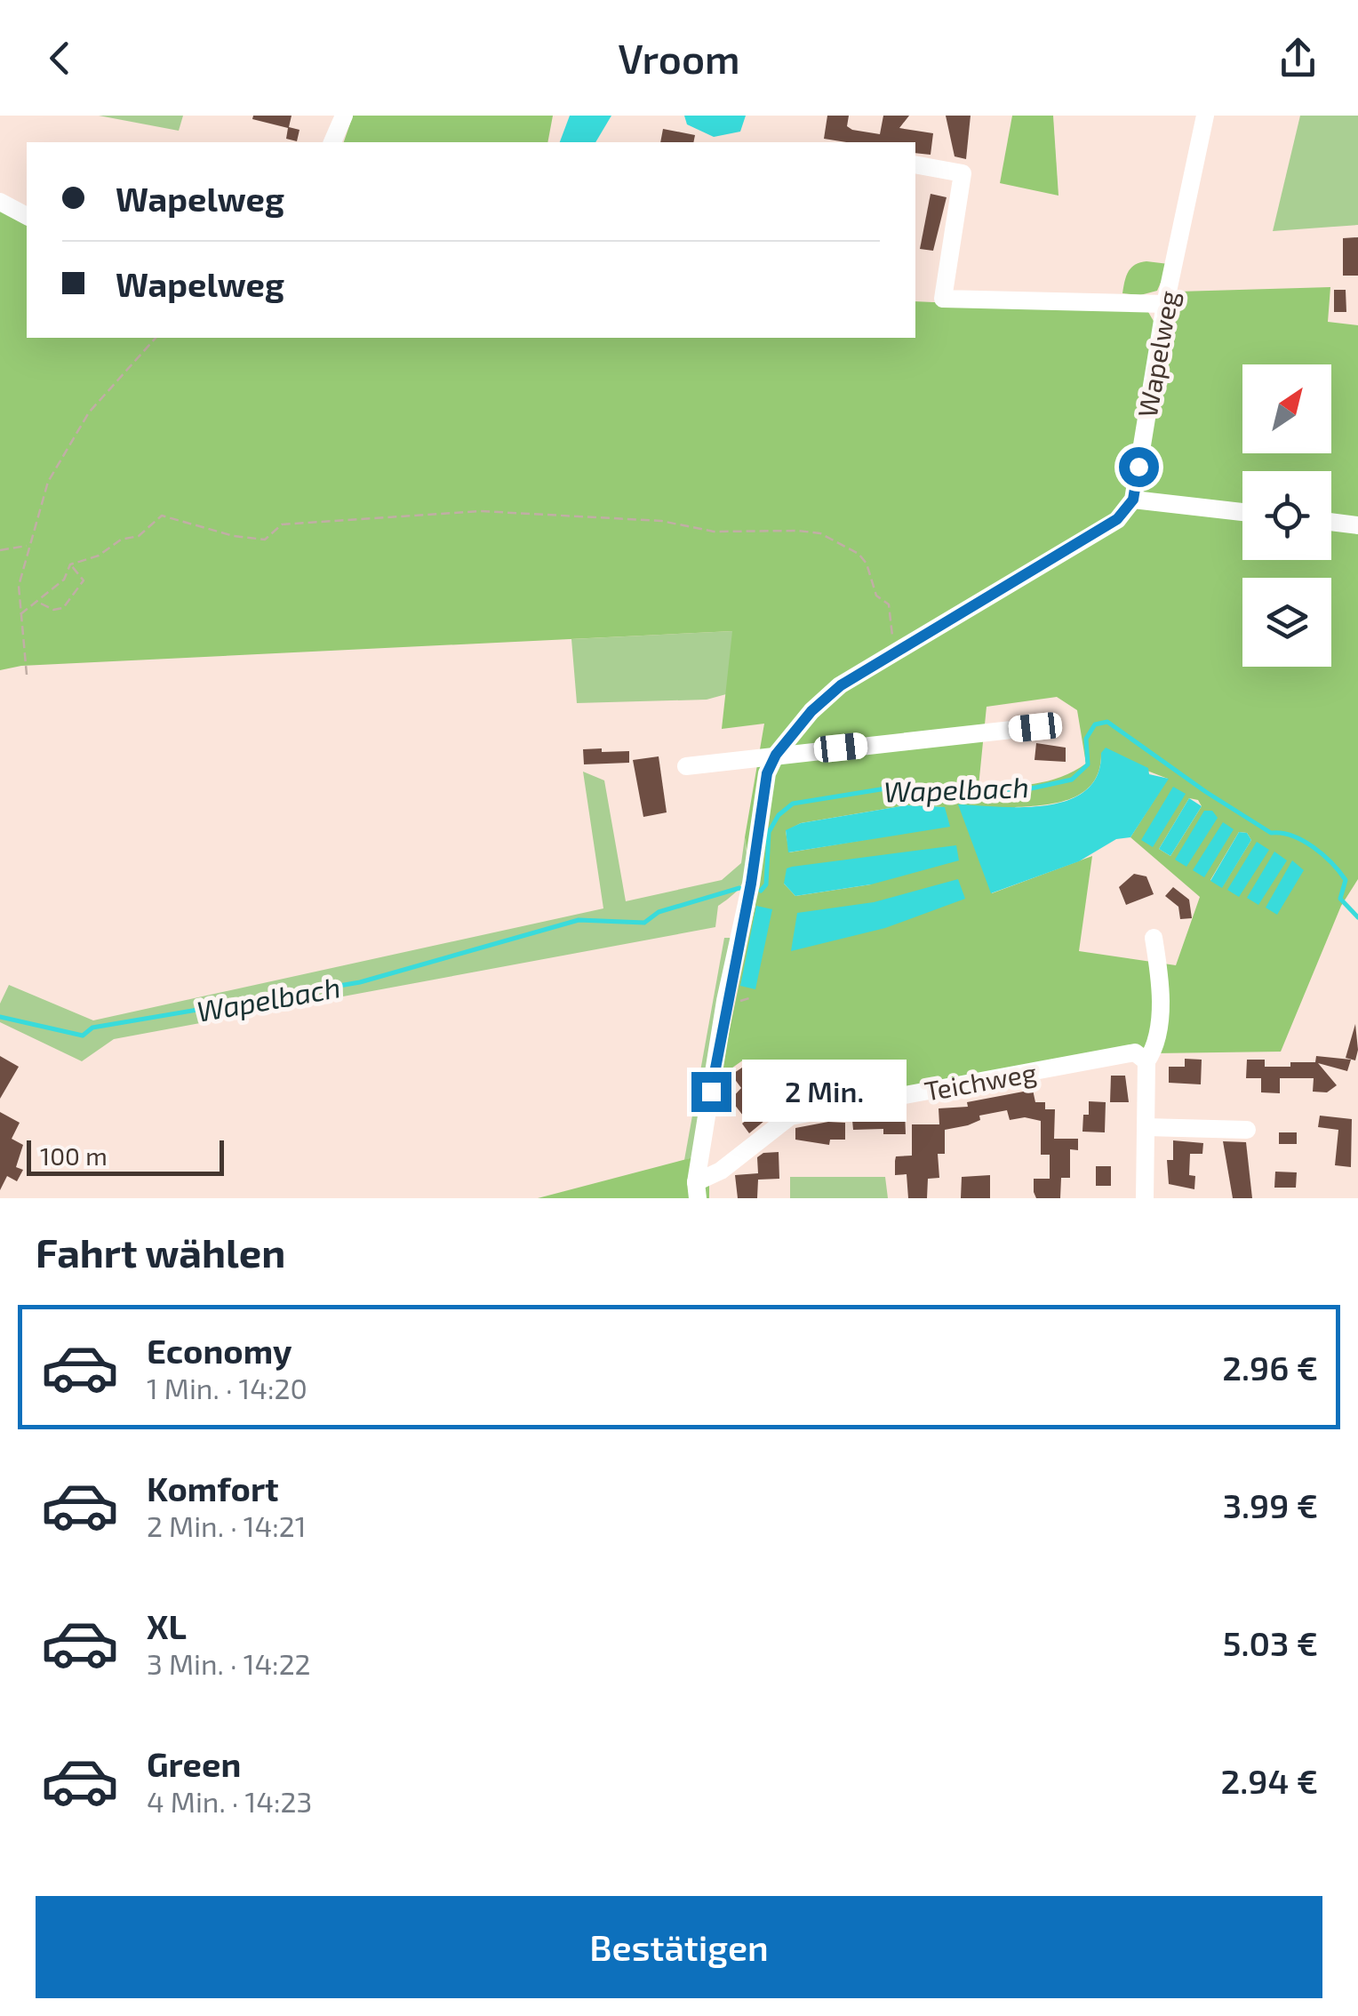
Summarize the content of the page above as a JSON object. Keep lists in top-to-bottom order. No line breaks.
{"streets":{"street":["Wapelweg","Teichweg"]},"water":["Wapelbach"],"scale_bar":"100 m","north":"top right","page":{"header":"Vroom","banner":["Wapelweg","Wapelweg"],"bubble":"2 Min.","scale":"100 m","heading":"Fahrt wählen","list":[{"name":"Economy","note":"1 Min. · 14:20","value":"2.96 €"},{"name":"Komfort","note":"2 Min. · 14:21","value":"3.99 €"},{"name":"XL","note":"3 Min. · 14:22","value":"5.03 €"},{"name":"Green","note":"4 Min. · 14:23","value":"2.94 €"}],"buttons":"Bestätigen"}}
